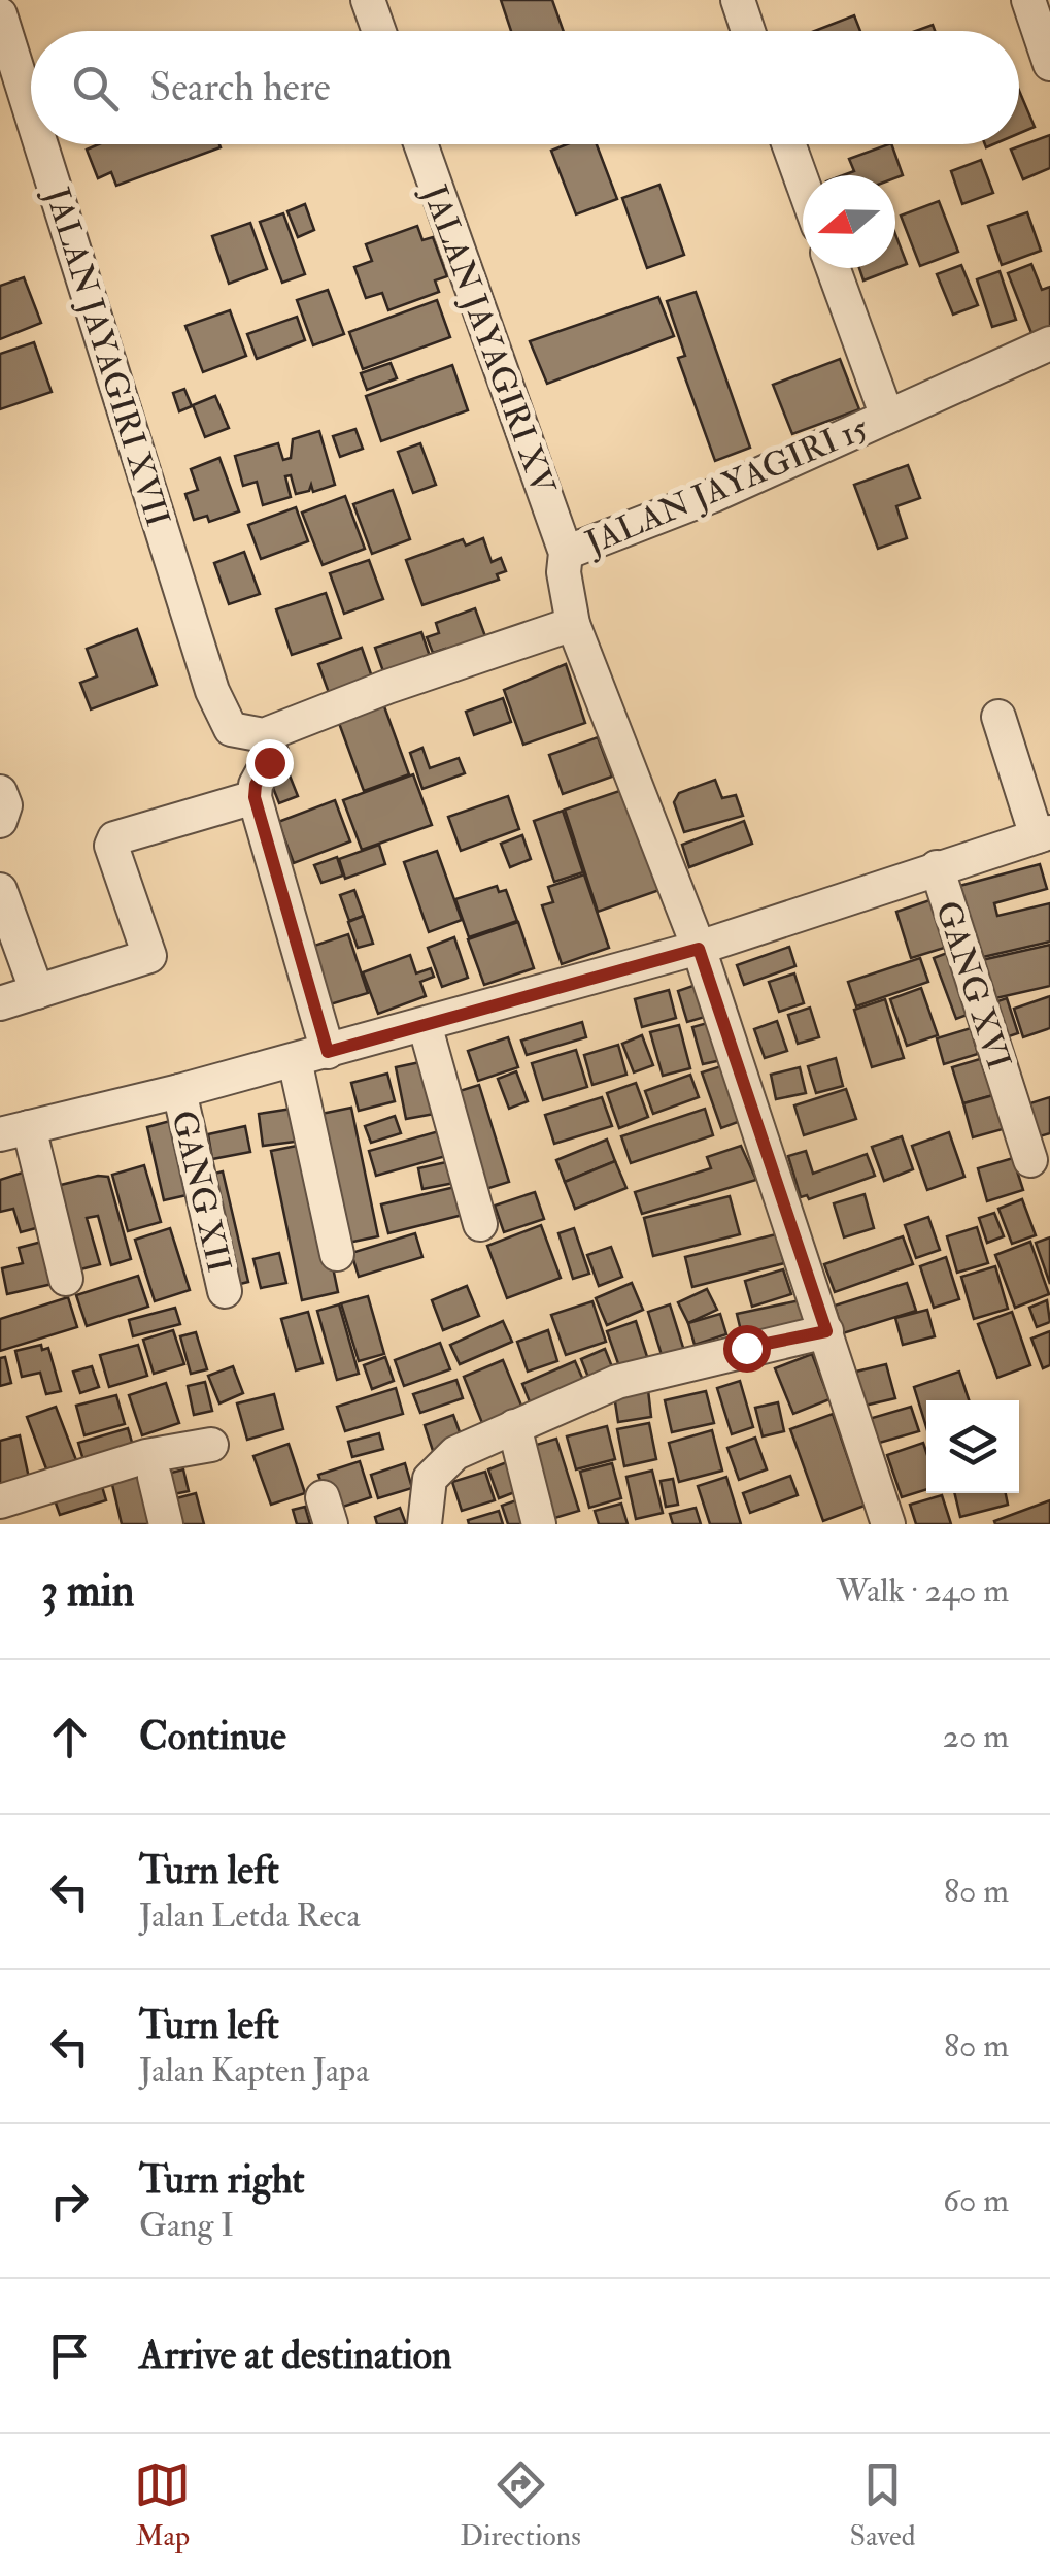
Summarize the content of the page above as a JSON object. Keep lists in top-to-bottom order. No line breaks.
{"streets":{"street":["JALAN JAYAGIRI XV","JALAN JAYAGIRI XVII","JALAN JAYAGIRI 15","GANG XVI","GANG XII"]},"crossings":[["JALAN JAYAGIRI XV","JALAN JAYAGIRI 15"]],"north":"left","page":{"search":"Search here","heading":["3 min","Walk · 240 m"],"list":[["Continue","20 m"],["Turn left","Jalan Letda Reca","80 m"],["Turn left","Jalan Kapten Japa","80 m"],["Turn right","Gang I","60 m"],"Arrive at destination"],"nav":["Map","Directions","Saved"]}}
